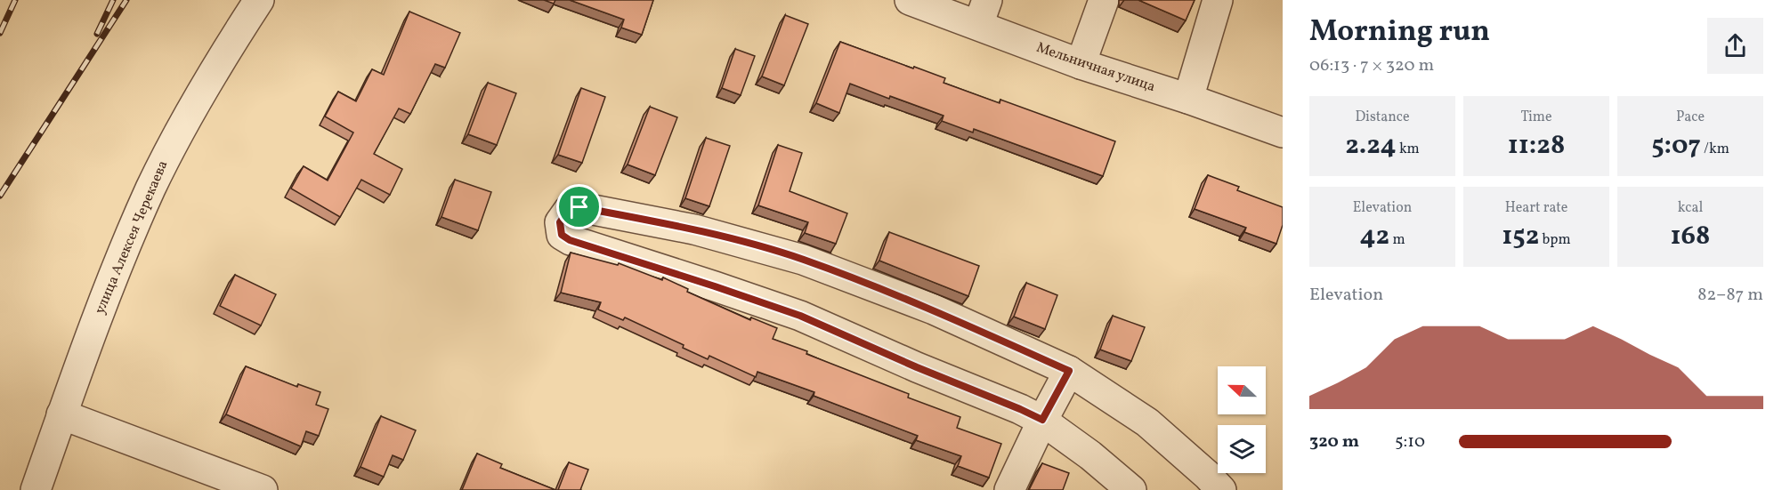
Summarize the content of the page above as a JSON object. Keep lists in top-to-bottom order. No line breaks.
{"streets":{"street":["Мельничная улица","улица Алексея Черекаева"]},"north":"left","page":{"heading":["Morning run","06:13 · 7 × 320 m"],"stats":[["Distance","2.24 km"],["Time","11:28"],["Pace","5:07 /km"],["Elevation","42 m"],["Heart rate","152 bpm"],["kcal","168"]],"chart":["Elevation","82–87 m"],"list":[{"name":"320 m","note":"5:10"}]}}
